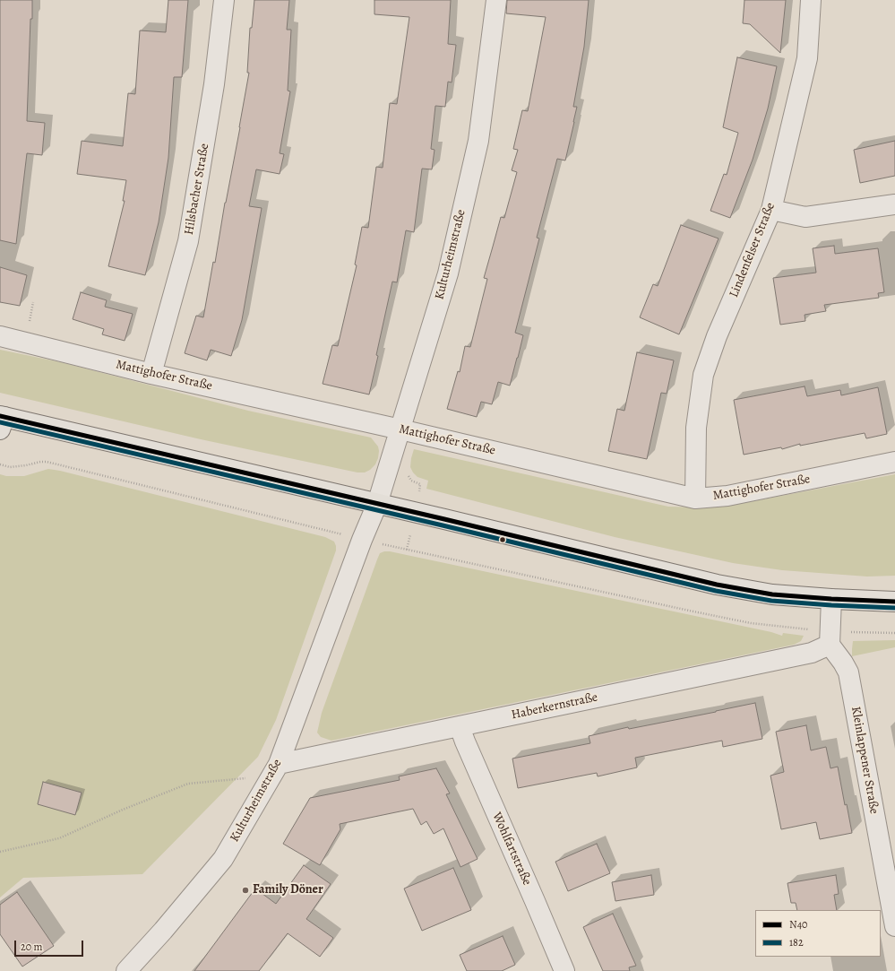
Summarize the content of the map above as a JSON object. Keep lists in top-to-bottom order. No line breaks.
{"streets":{"street":["Hilsbacher Straße","Lindenfelser Straße","Kulturheimstraße","Mattighofer Straße","Haberkernstraße","Kleinlappener Straße","Wohlfartstraße"]},"crossings":[["Hilsbacher Straße","Mattighofer Straße"],["Lindenfelser Straße","Mattighofer Straße"],["Kulturheimstraße","Mattighofer Straße"],["Kulturheimstraße","Haberkernstraße"],["Haberkernstraße","Kleinlappener Straße"],["Haberkernstraße","Wohlfartstraße"]],"places":["Family Döner"],"lines":["transit line N40","transit line 182"],"legend":["N40","182"],"scale_bar":"20 m"}
